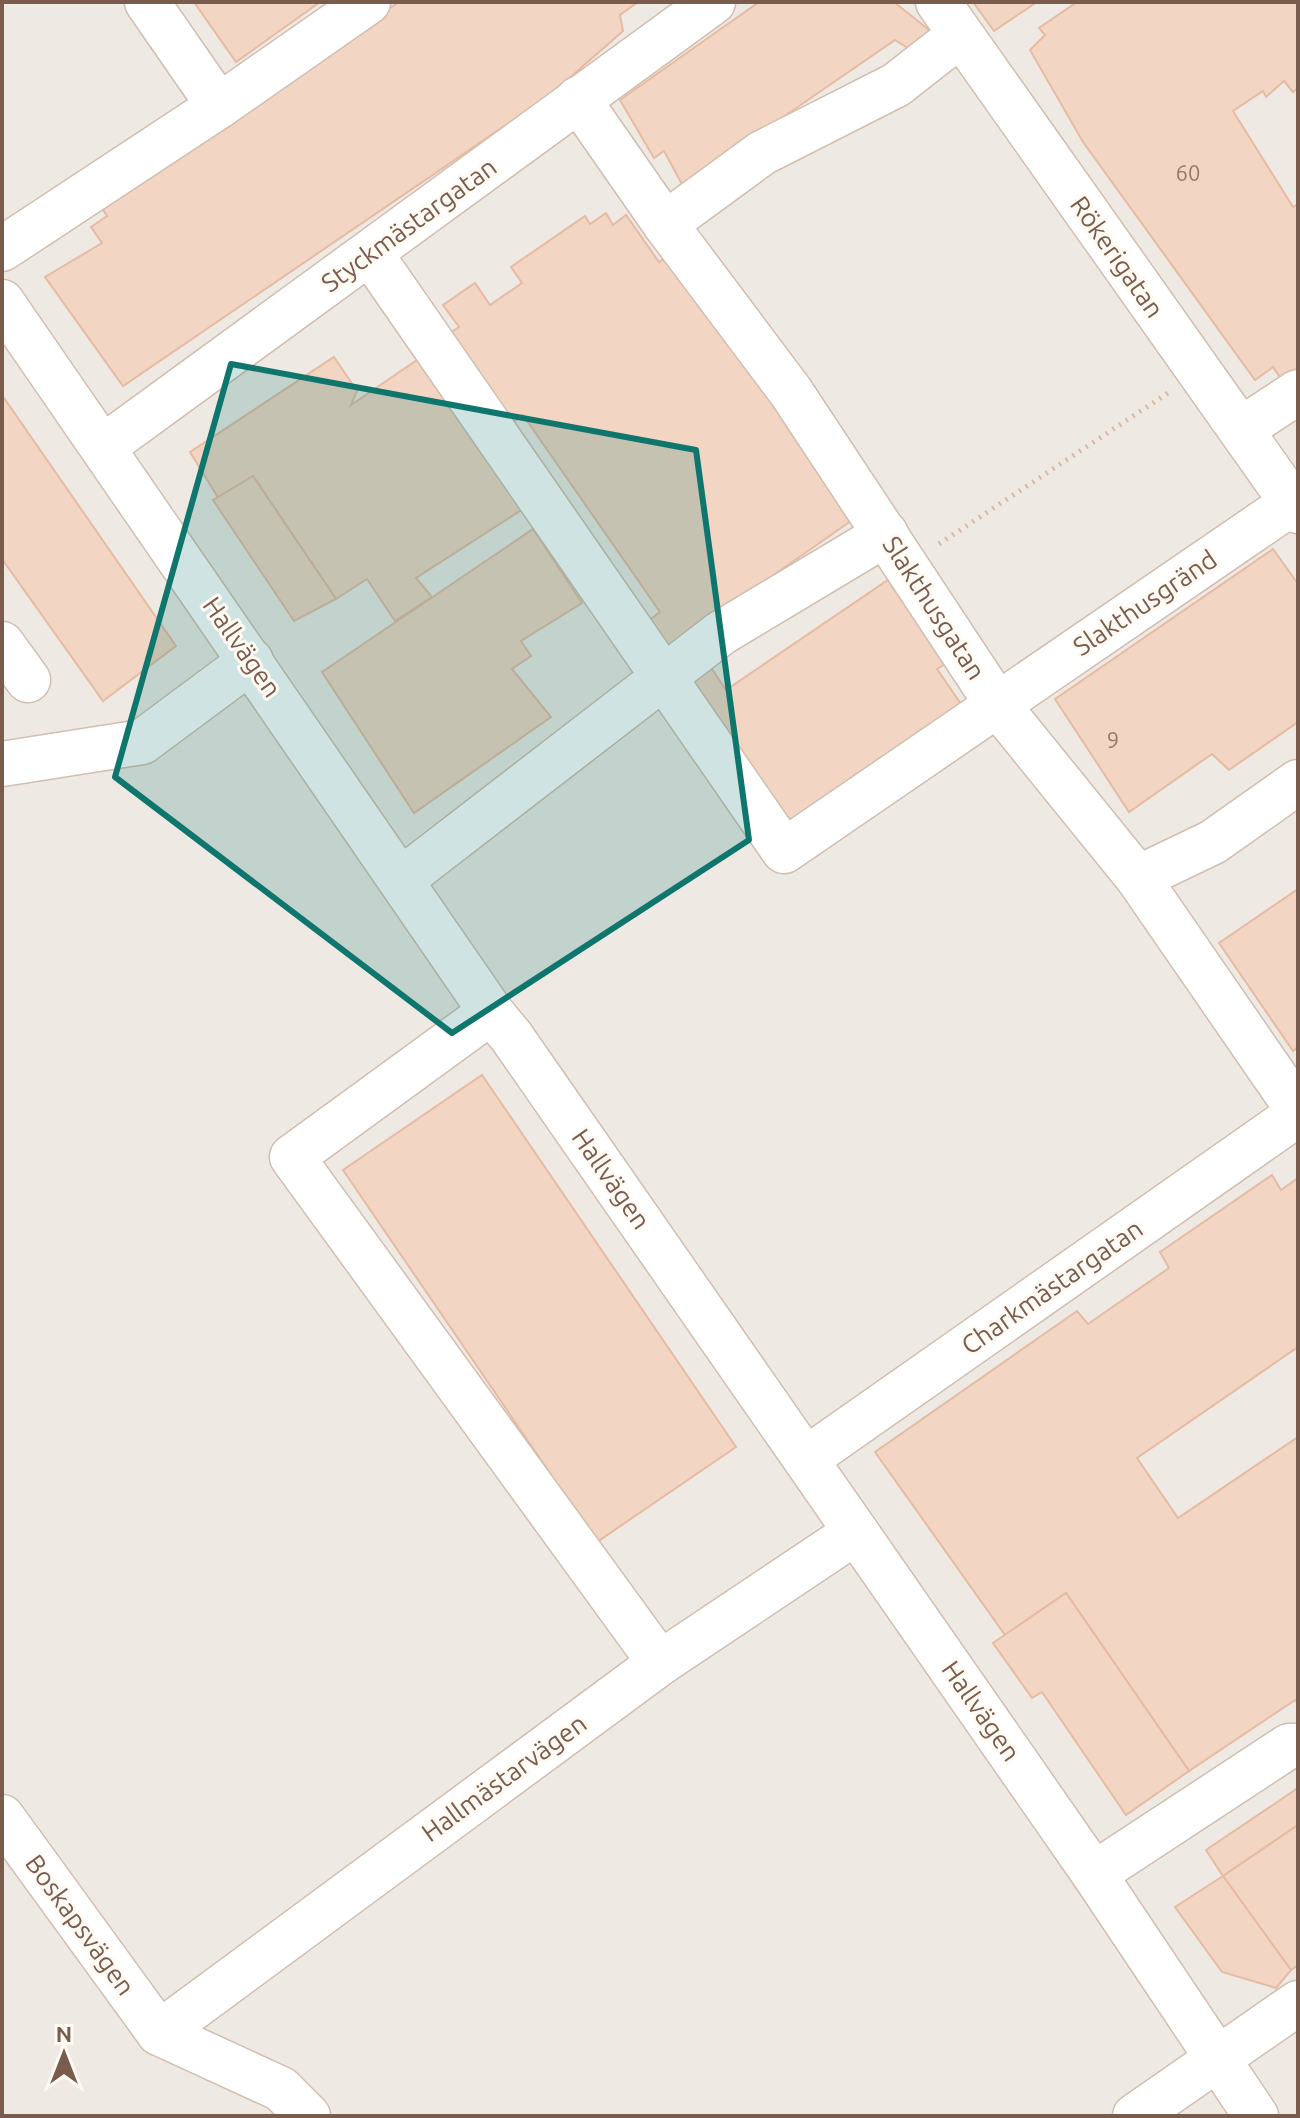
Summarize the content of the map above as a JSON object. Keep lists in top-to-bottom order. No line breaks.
{"streets":{"street":["Styckmästargatan","Rökerigatan","Slakthusgränd","Slakthusgatan","Hallvägen","Charkmästargatan","Hallmästarvägen","Boskapsvägen"]},"crossings":[["Styckmästargatan","Slakthusgatan"],["Styckmästargatan","Hallvägen"],["Rökerigatan","Slakthusgränd"],["Slakthusgränd","Slakthusgatan"],["Slakthusgatan","Charkmästargatan"],["Hallvägen","Charkmästargatan"],["Hallvägen","Hallmästarvägen"],["Hallmästarvägen","Boskapsvägen"]],"house_numbers":["60","9"],"north":"top"}
